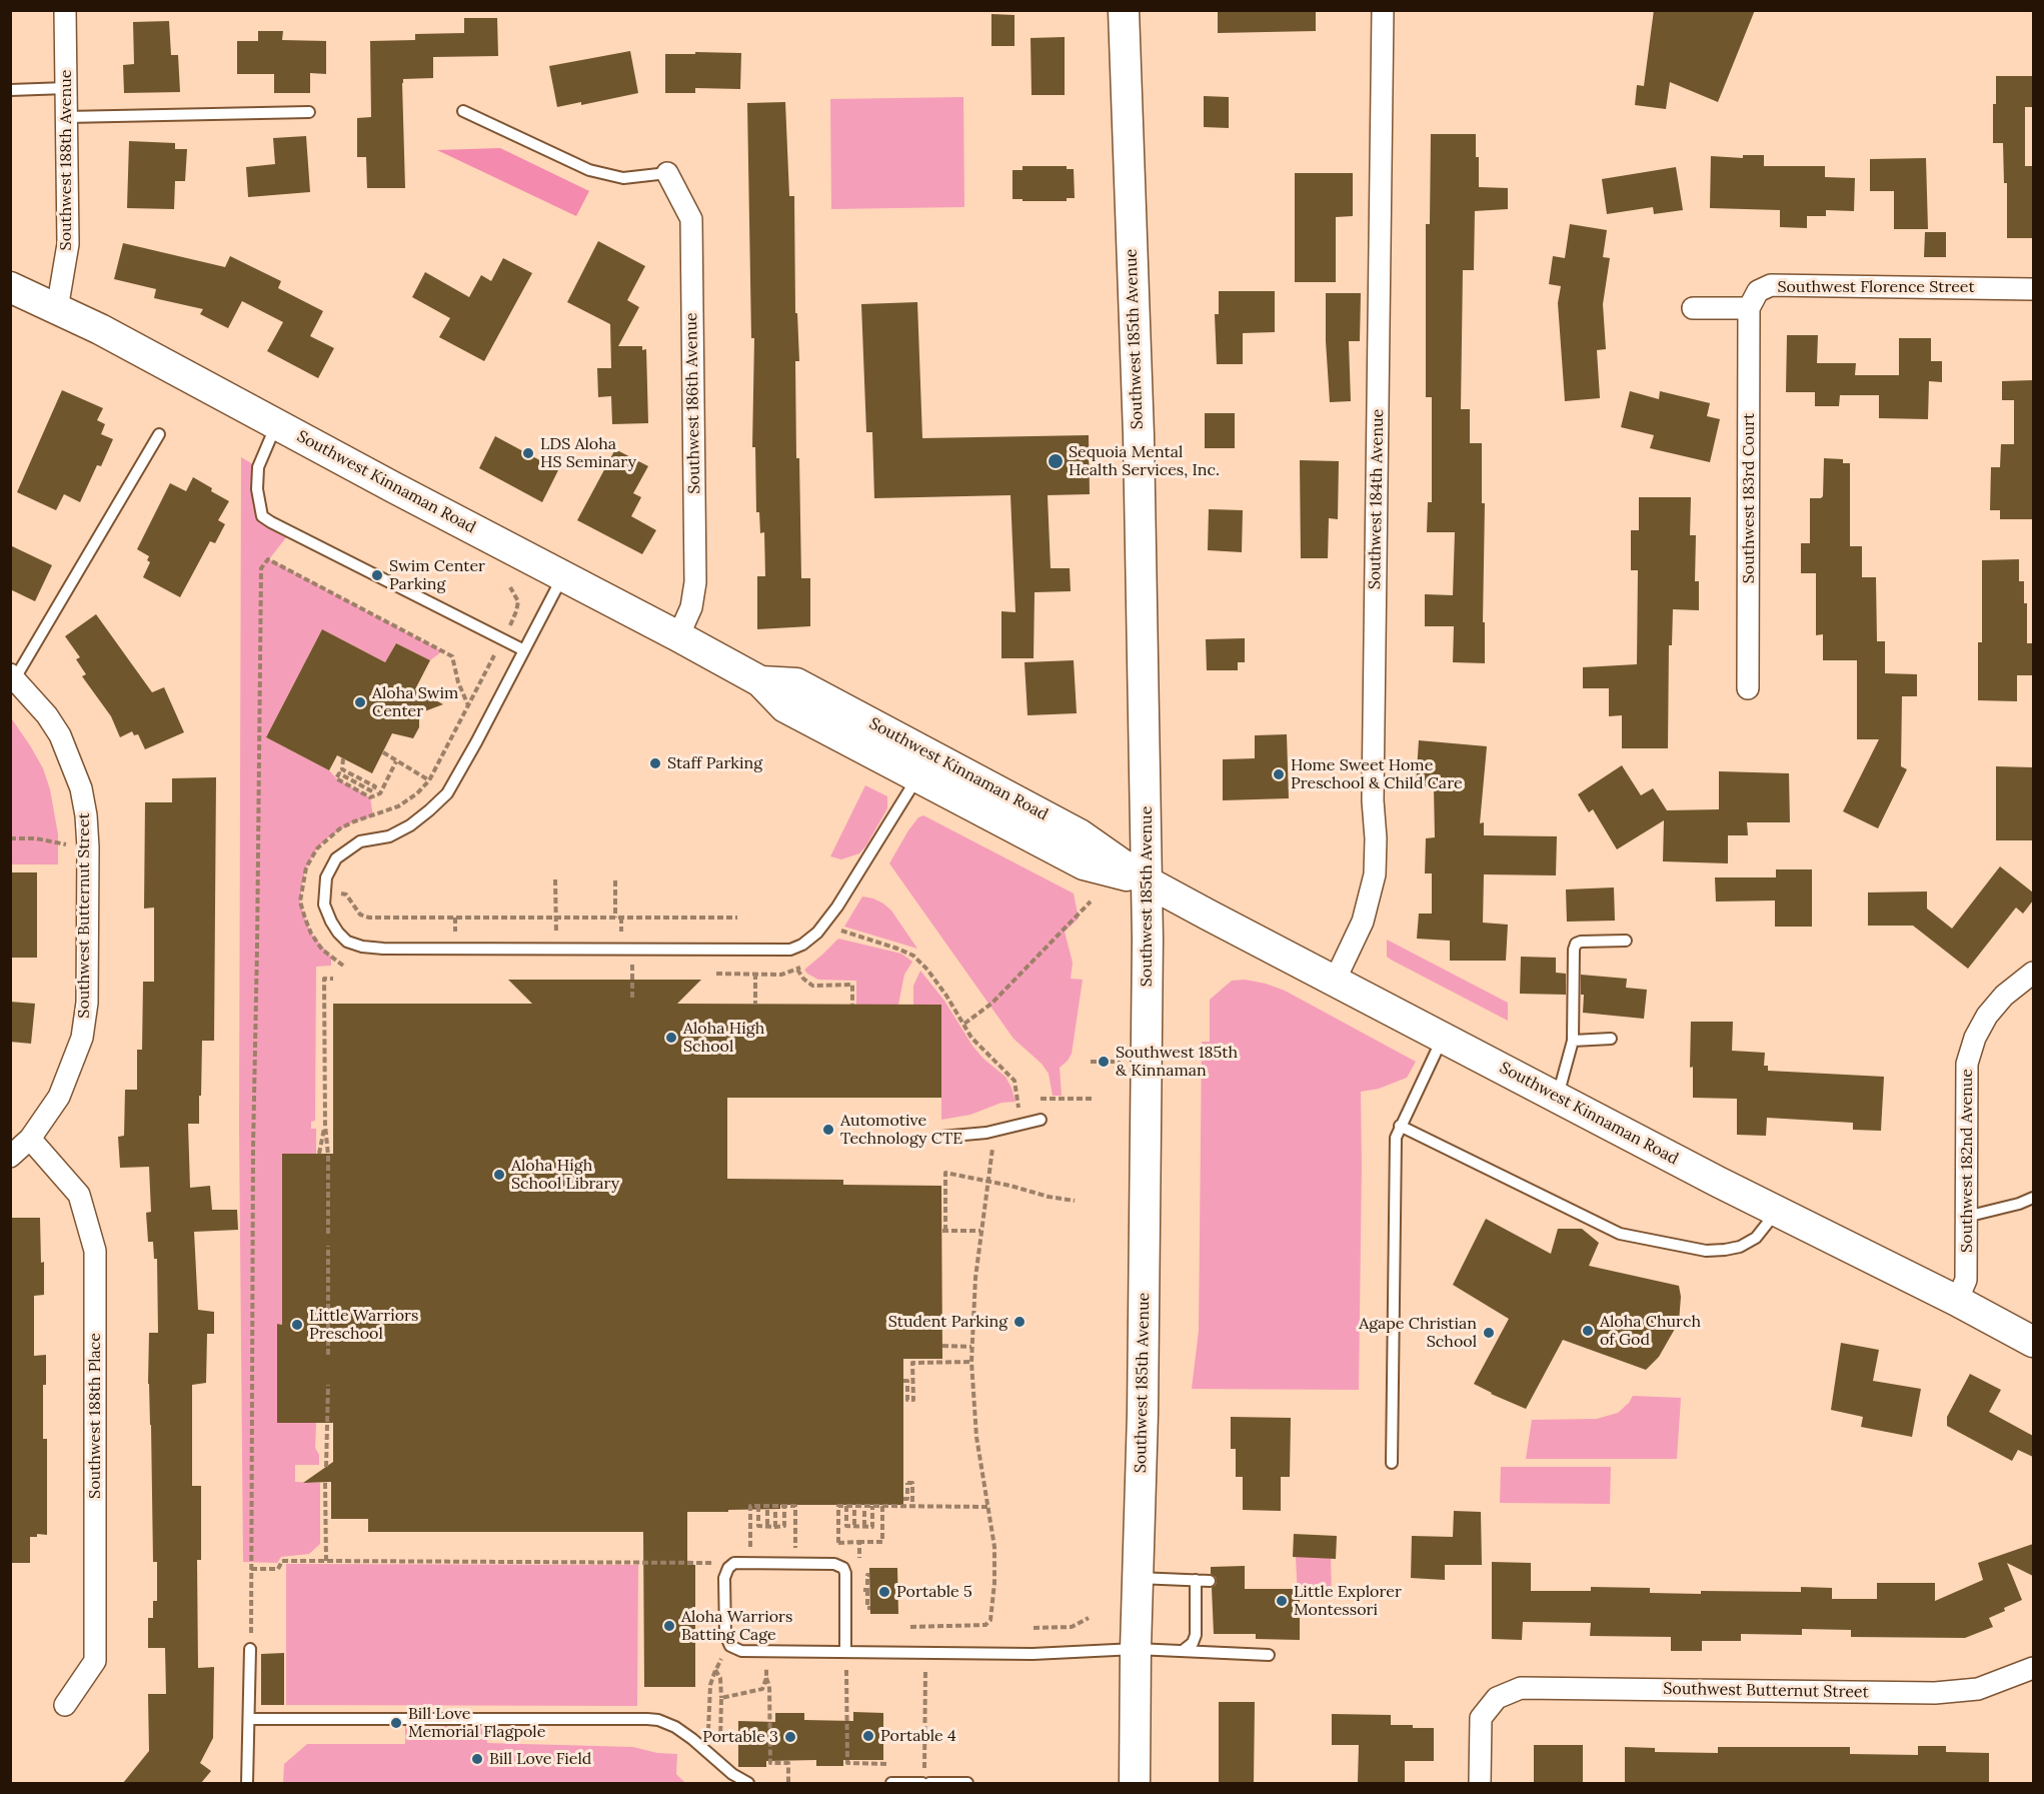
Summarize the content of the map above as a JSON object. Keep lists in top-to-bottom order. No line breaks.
{"streets":{"main road":["Southwest 185th Avenue","Southwest Kinnaman Road"],"street":["Southwest 188th Avenue","Southwest Florence Street","Southwest 186th Avenue","Southwest 183rd Court","Southwest 184th Avenue","Southwest Butternut Street","Southwest 182nd Avenue","Southwest 188th Place"]},"crossings":[["Southwest 188th Avenue","Southwest Kinnaman Road"],["Southwest Florence Street","Southwest 183rd Court"],["Southwest 185th Avenue","Southwest Kinnaman Road"],["Southwest 186th Avenue","Southwest Kinnaman Road"],["Southwest Kinnaman Road","Southwest 184th Avenue"],["Southwest Kinnaman Road","Southwest 182nd Avenue"],["Southwest Butternut Street","Southwest 188th Place"]],"places":["LDS Aloha HS Seminary","Sequoia Mental Health Services, Inc.","Swim Center Parking","Aloha Swim Center","Staff Parking","Home Sweet Home Preschool & Child Care","Aloha High School","Southwest 185th & Kinnaman","Automotive Technology CTE","Aloha High School Library","Student Parking","Little Warriors Preschool","Aloha Church of God","Agape Christian School","Portable 5","Little Explorer Montessori","Aloha Warriors Batting Cage","Bill Love Memorial Flagpole","Portable 4","Portable 3","Bill Love Field"]}
